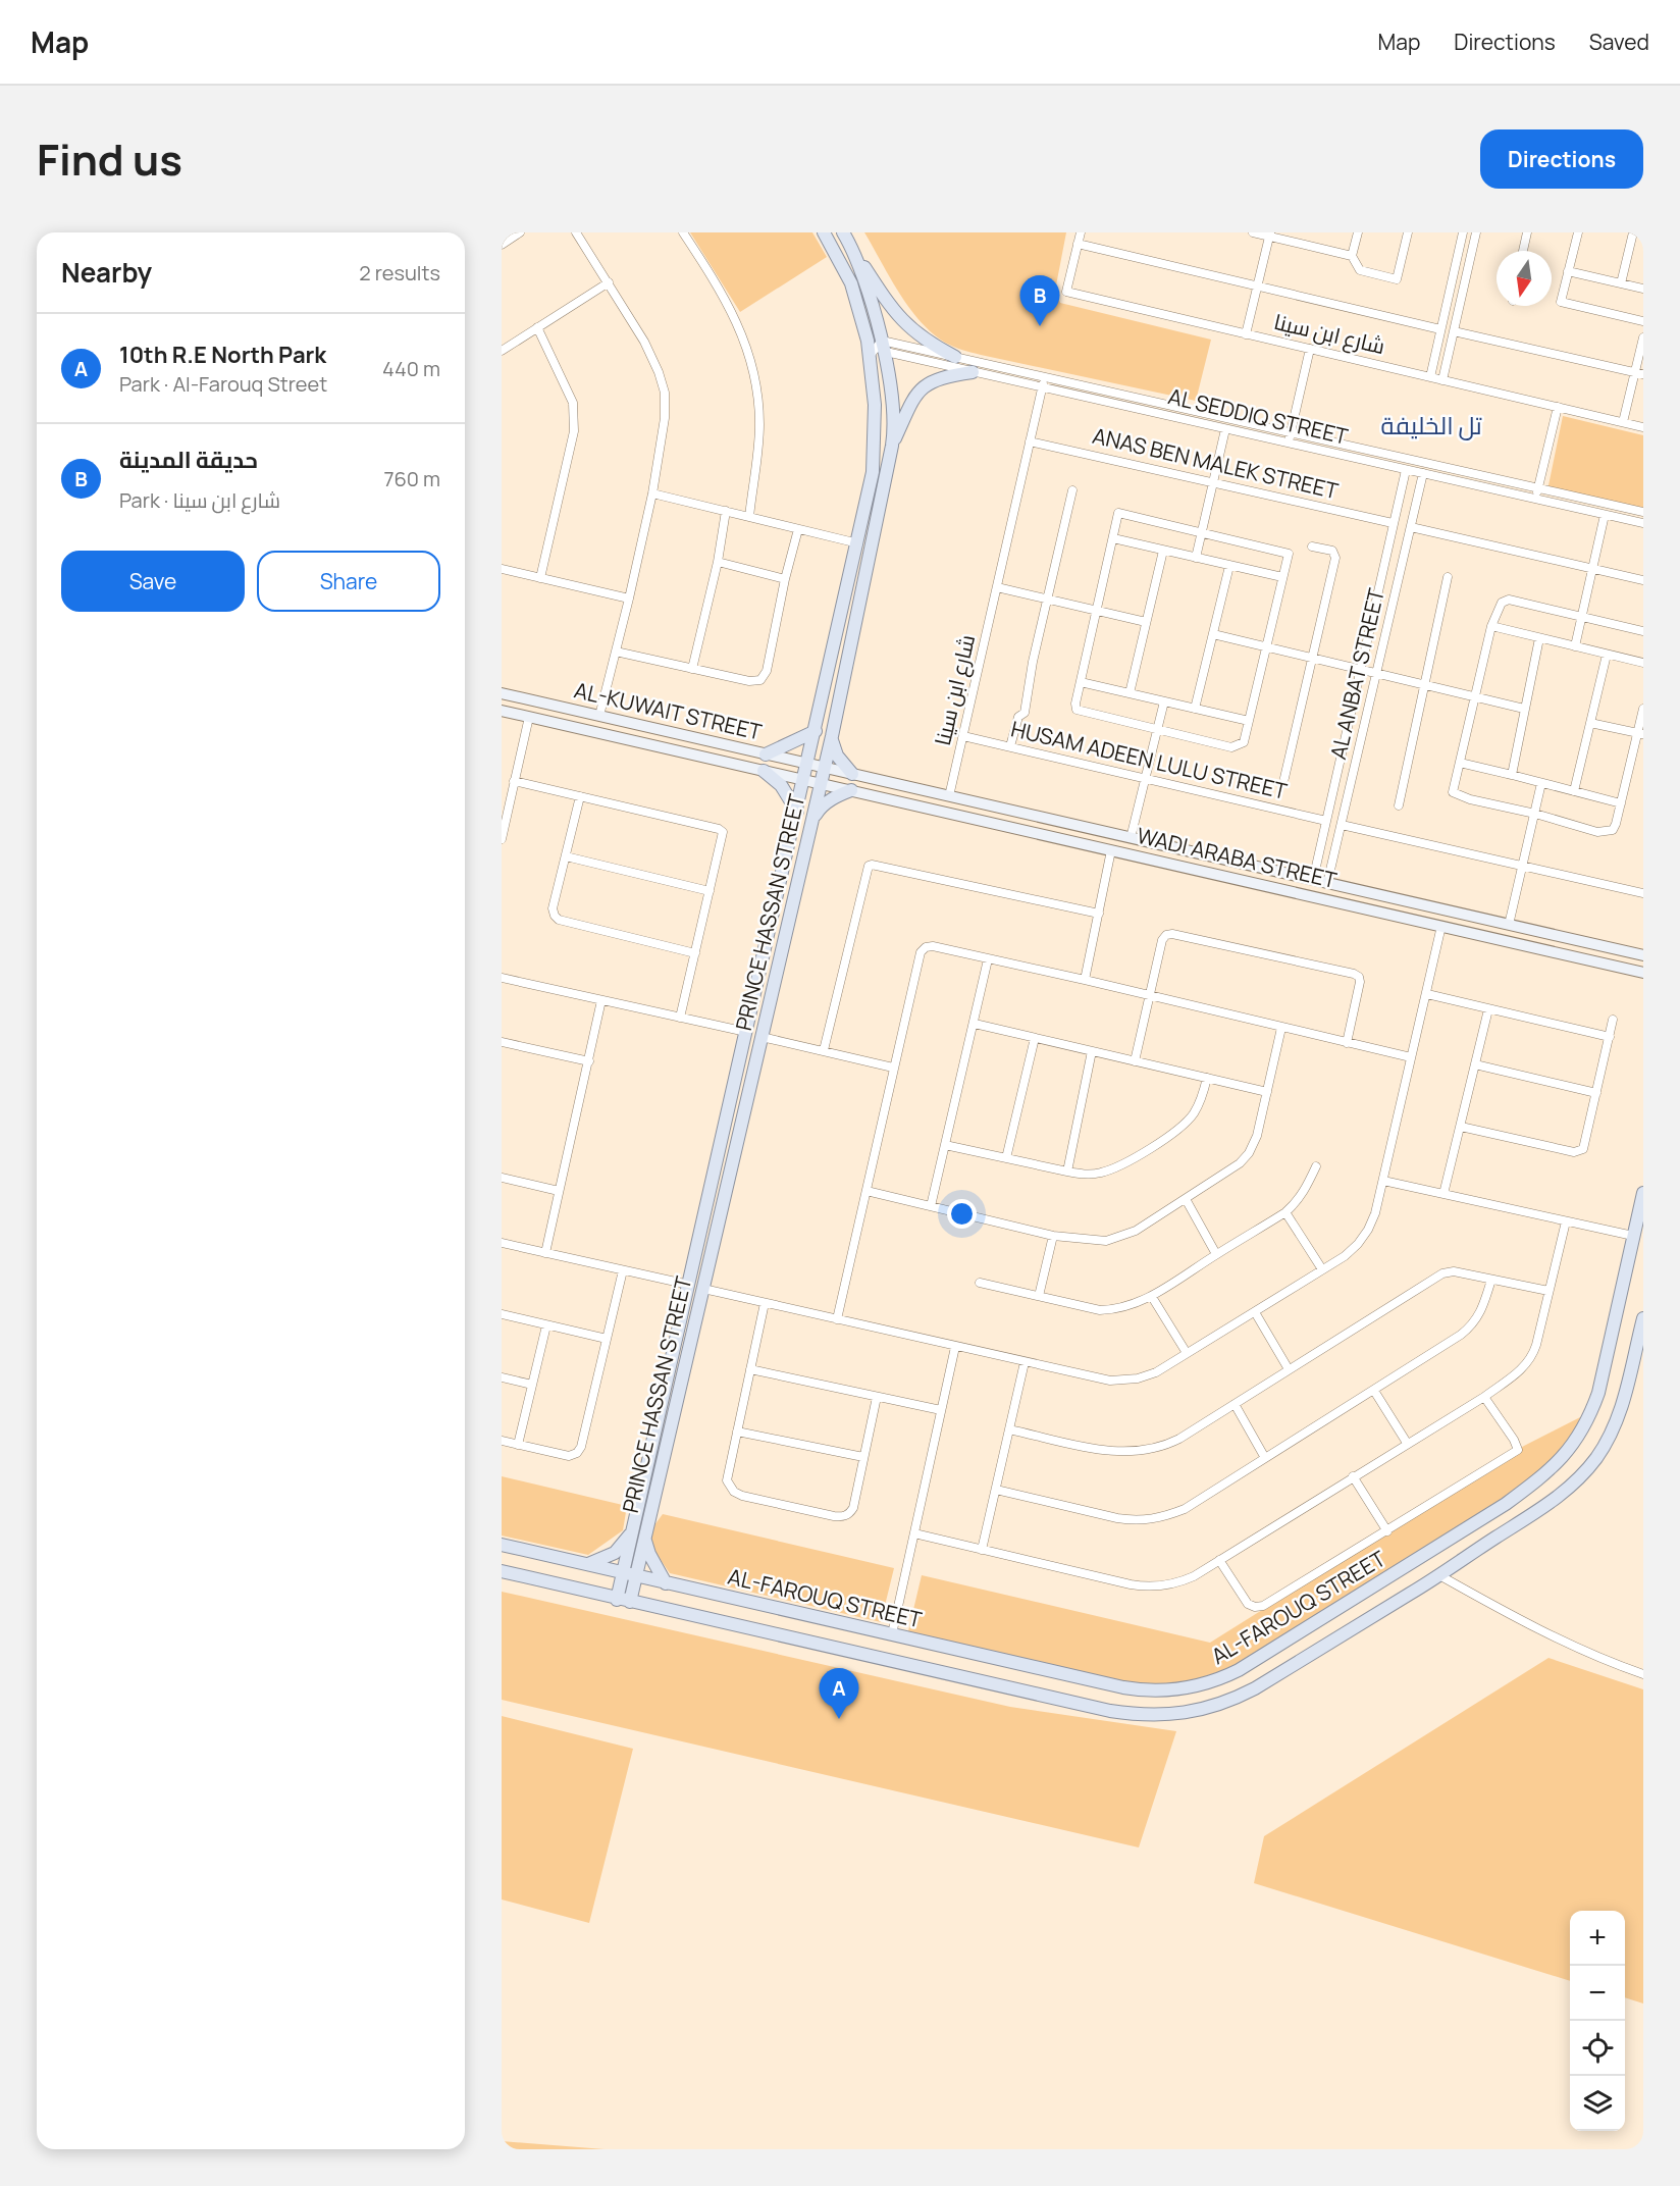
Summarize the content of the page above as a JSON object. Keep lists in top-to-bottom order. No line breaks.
{"streets":{"main road":["AL-KUWAIT STREET","WADI ARABA STREET","PRINCE HASSAN STREET","AL-FAROUQ STREET"],"street":["شارع ابن سينا","AL SEDDIQ STREET","ANAS BEN MALEK STREET","AL ANBAT STREET","HUSAM ADEEN LULU STREET"]},"crossings":[["شارع ابن سينا","AL SEDDIQ STREET"],["شارع ابن سينا","ANAS BEN MALEK STREET"],["شارع ابن سينا","HUSAM ADEEN LULU STREET"],["شارع ابن سينا","WADI ARABA STREET"],["AL SEDDIQ STREET","AL ANBAT STREET"],["AL SEDDIQ STREET","PRINCE HASSAN STREET"],["ANAS BEN MALEK STREET","AL ANBAT STREET"],["AL ANBAT STREET","HUSAM ADEEN LULU STREET"],["AL ANBAT STREET","WADI ARABA STREET"],["AL-KUWAIT STREET","WADI ARABA STREET"],["AL-KUWAIT STREET","PRINCE HASSAN STREET"],["WADI ARABA STREET","PRINCE HASSAN STREET"],["PRINCE HASSAN STREET","AL-FAROUQ STREET"]],"districts":["تل الخليفة"],"north":"bottom","page":{"header":"Map","nav":["Map","Directions","Saved"],"title":"Find us","buttons":["Directions",["Save","Share"]],"heading":["Nearby","2 results"],"pins":["B","A"],"list":[{"mark":"A","name":"10th R.E North Park","note":"Park · Al-Farouq Street","value":"440 m"},{"mark":"B","name":"حديقة المدينة","note":"Park · شارع ابن سينا","value":"760 m"}],"map_buttons":["+","−"]}}
